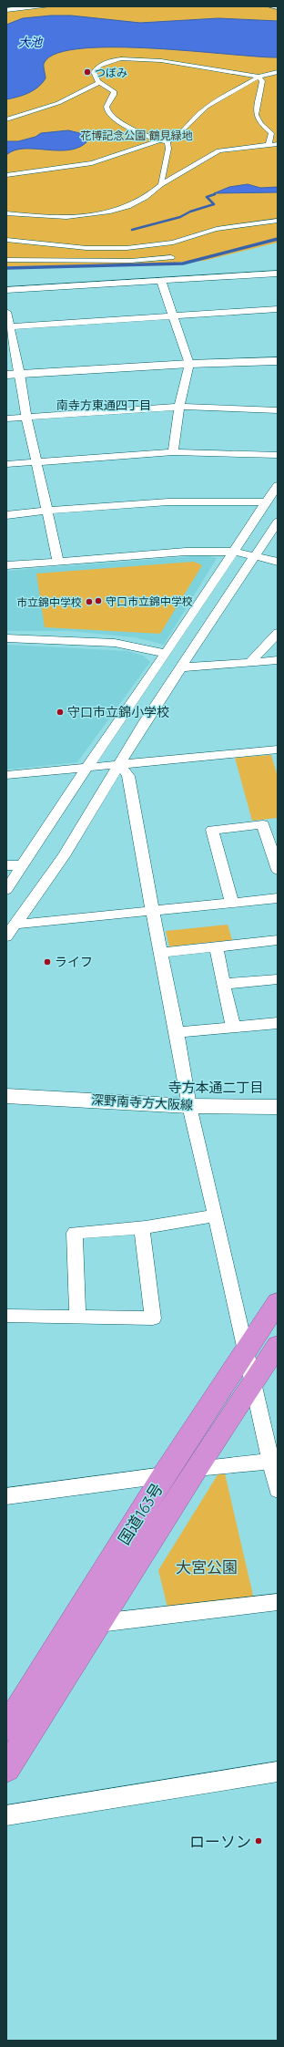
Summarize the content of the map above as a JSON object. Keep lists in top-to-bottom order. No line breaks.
{"streets":{"highway":["国道163号"],"main road":["深野南寺方大阪線"]},"districts":["南寺方東通四丁目","寺方本通二丁目"],"water":["大池"],"parks":["花博記念公園 鶴見緑地","大宮公園"],"places":["つぼみ","守口市立錦中学校","市立錦中学校","守口市立錦小学校","ライフ","ローソン"]}
